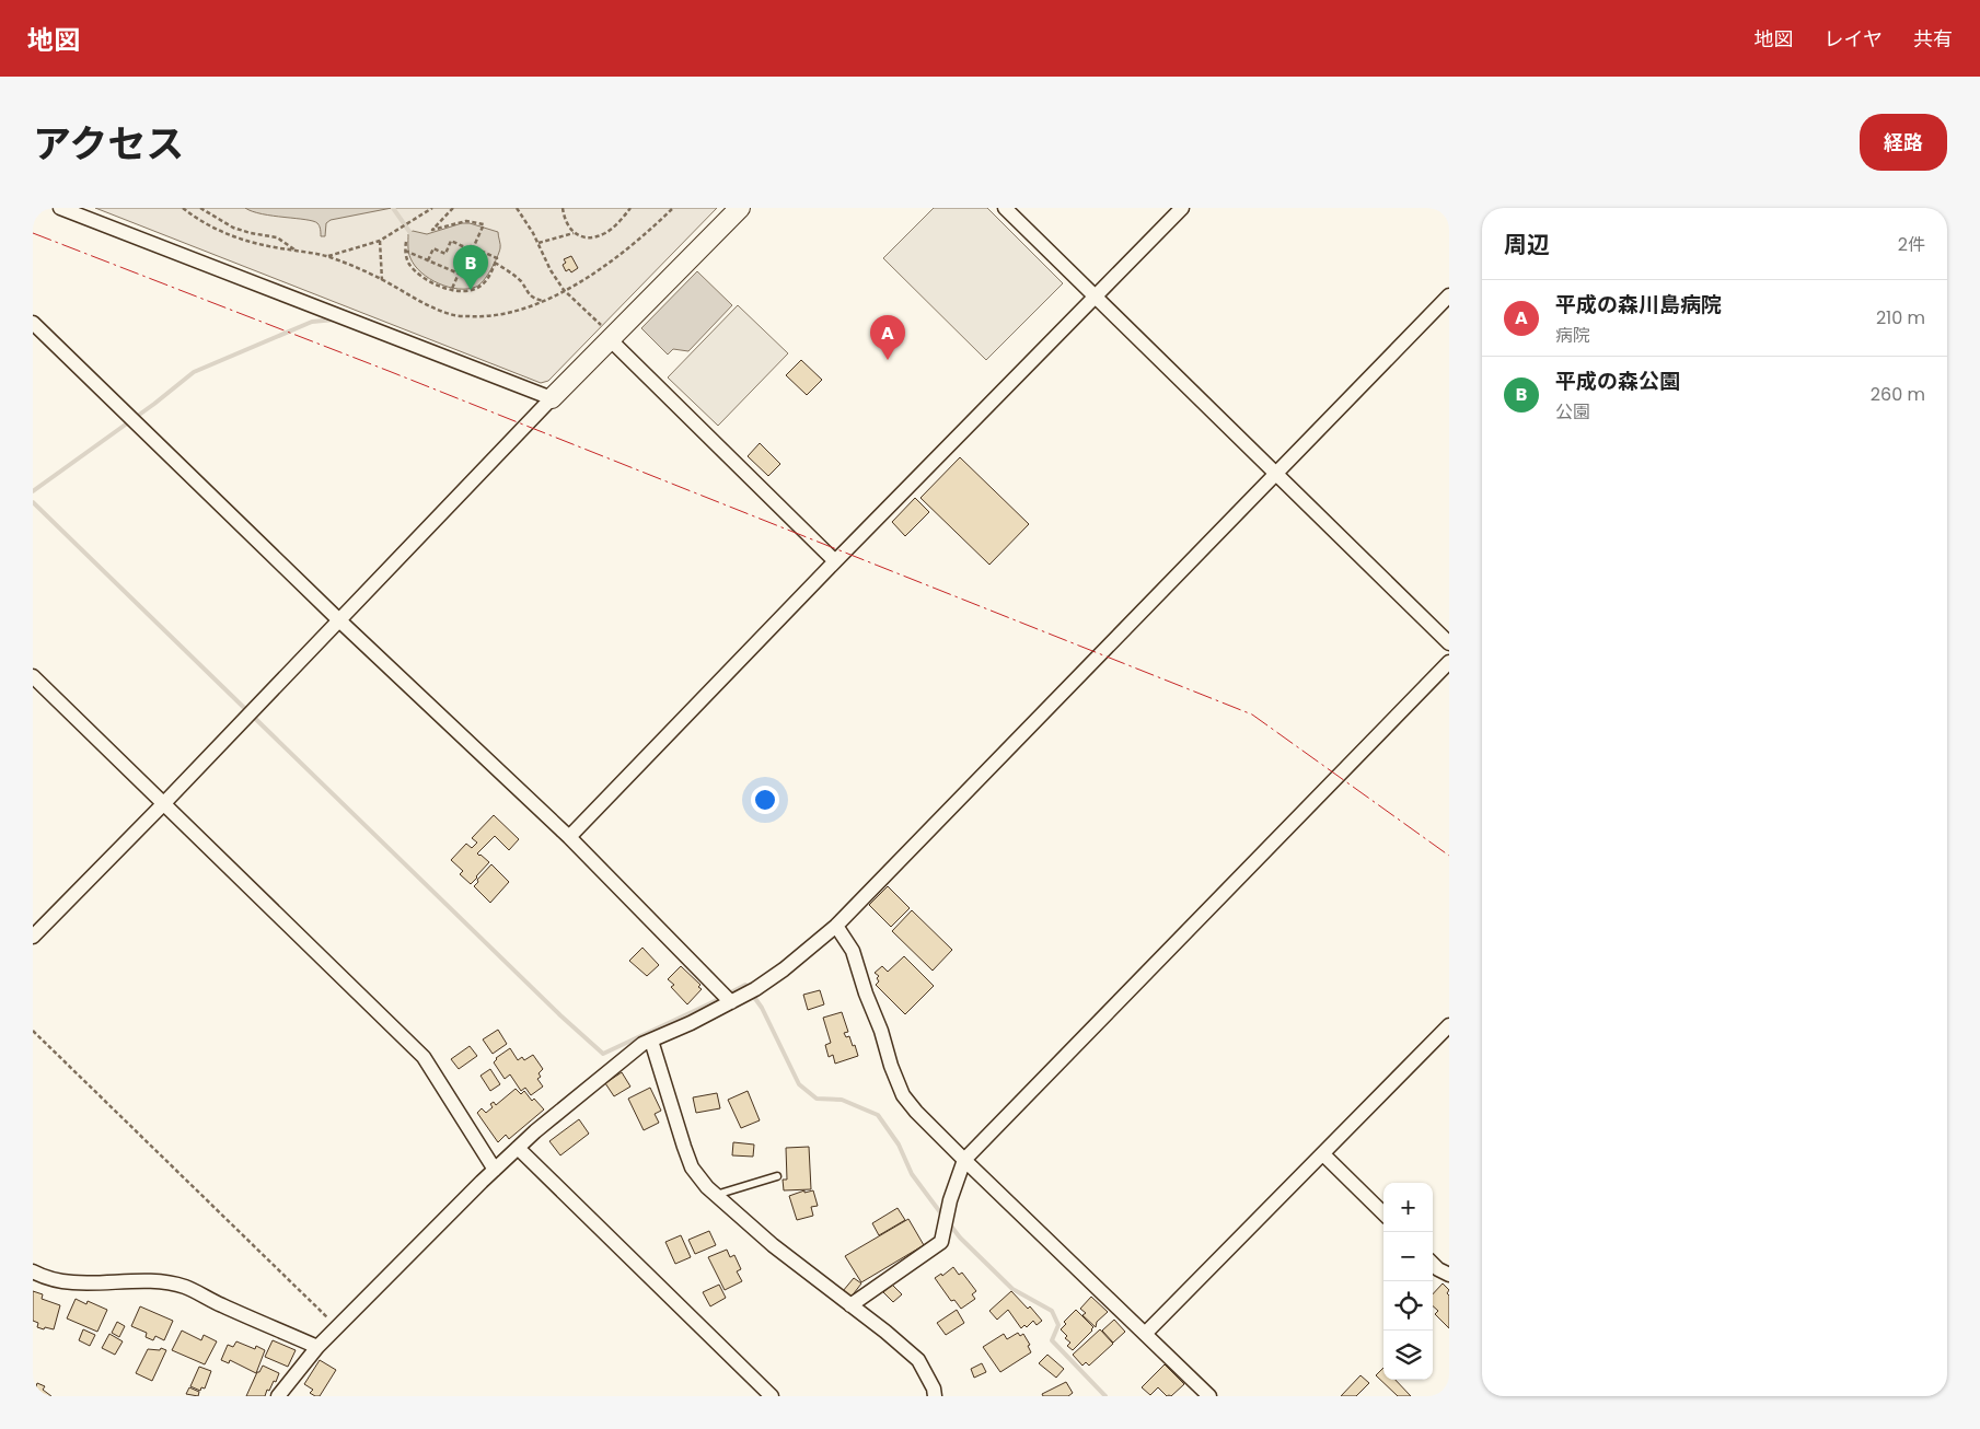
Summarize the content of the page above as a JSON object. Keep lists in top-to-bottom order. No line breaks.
{"page":{"header":"地図","nav":["地図","レイヤ","共有"],"title":"アクセス","buttons":"経路","heading":["周辺","2件"],"pins":["B","A"],"list":[{"mark":"A","name":"平成の森川島病院","note":"病院","value":"210 m"},{"mark":"B","name":"平成の森公園","note":"公園","value":"260 m"}],"map_buttons":["+","−"]}}
